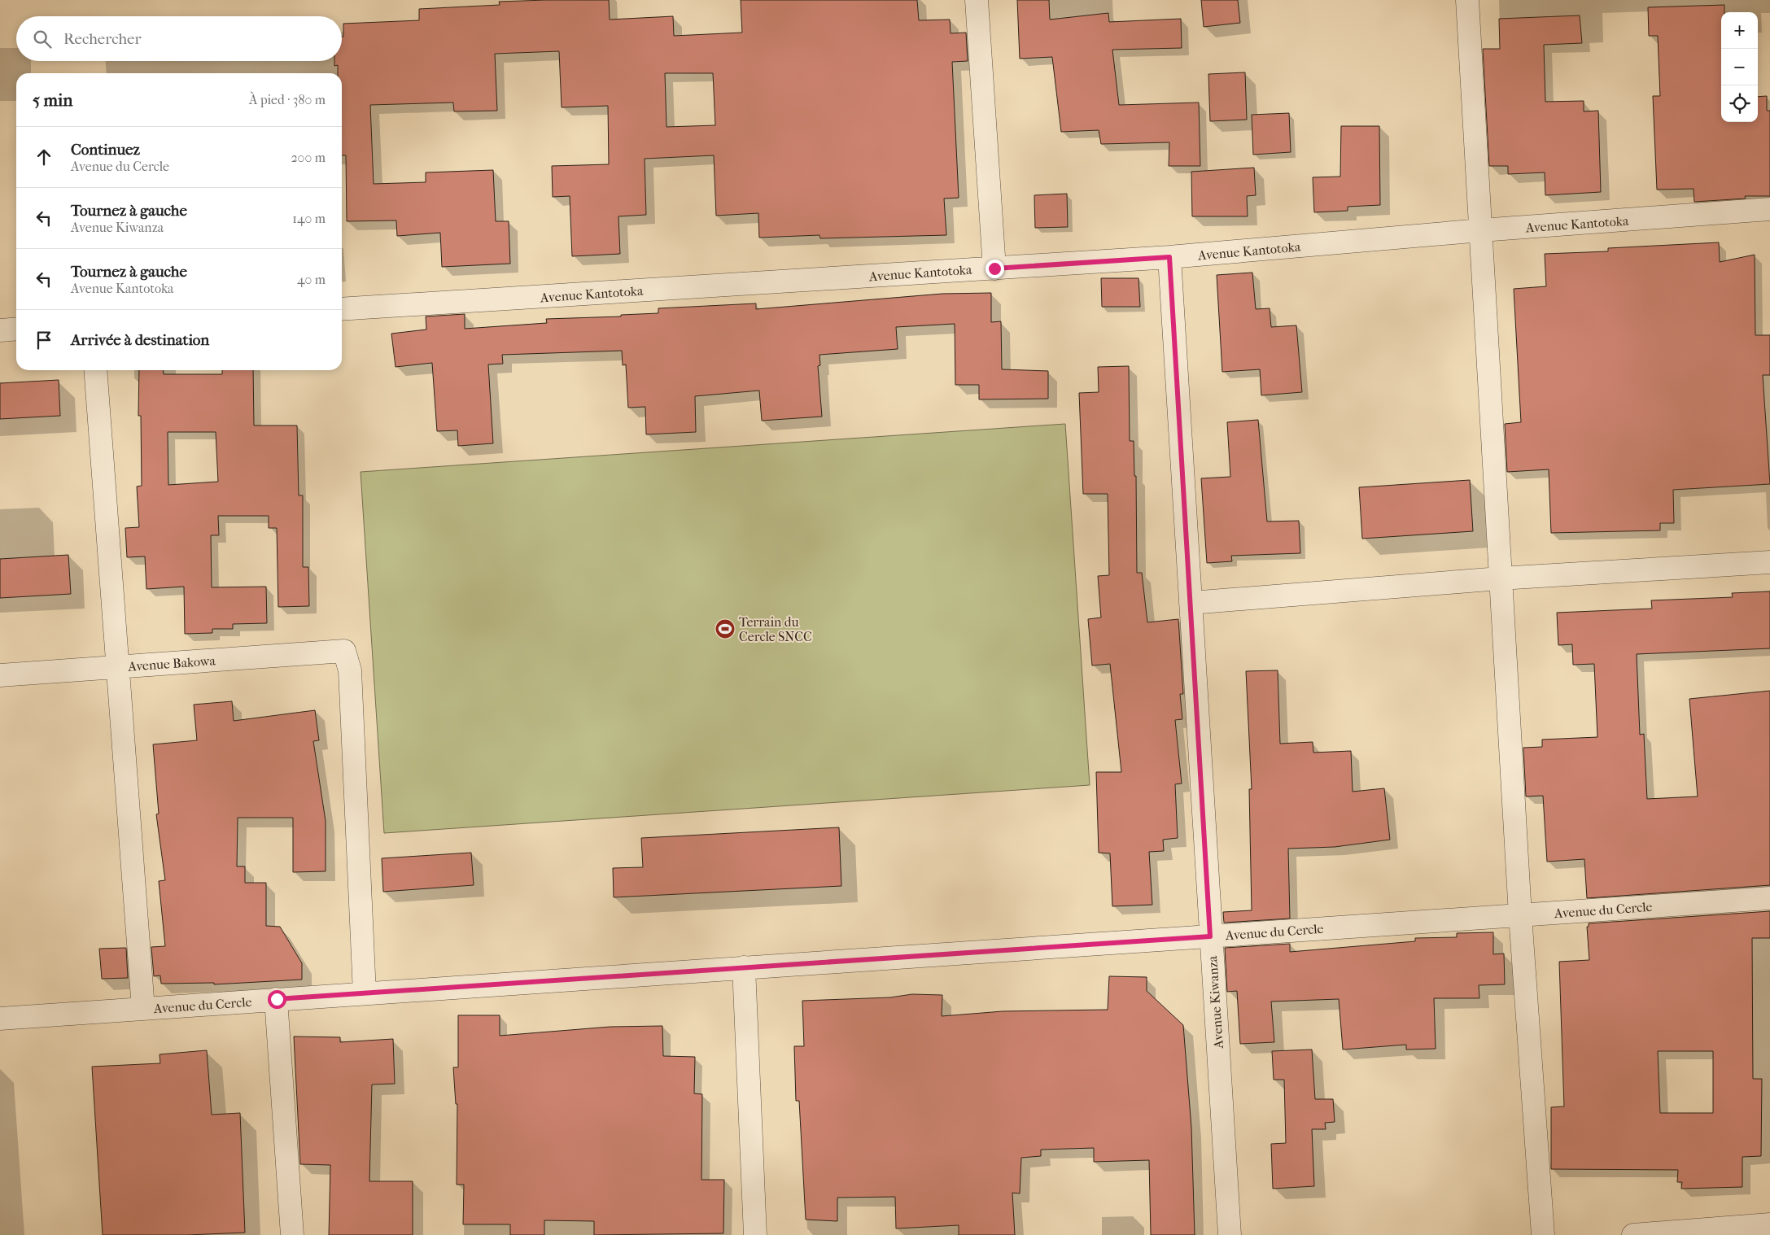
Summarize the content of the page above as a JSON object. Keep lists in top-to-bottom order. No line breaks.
{"streets":{"street":["Avenue Kantotoka","Avenue Bakowa","Avenue du Cercle","Avenue Kiwanza"]},"crossings":[["Avenue Kantotoka","Avenue Kiwanza"],["Avenue Bakowa","Avenue du Cercle"],["Avenue du Cercle","Avenue Kiwanza"]],"places":{"sports":["Terrain du Cercle SNCC"]},"page":{"map_buttons":["+","−"],"search":"Rechercher","heading":["5 min","À pied · 380 m"],"list":[["Continuez","Avenue du Cercle","200 m"],["Tournez à gauche","Avenue Kiwanza","140 m"],["Tournez à gauche","Avenue Kantotoka","40 m"],"Arrivée à destination"]}}
